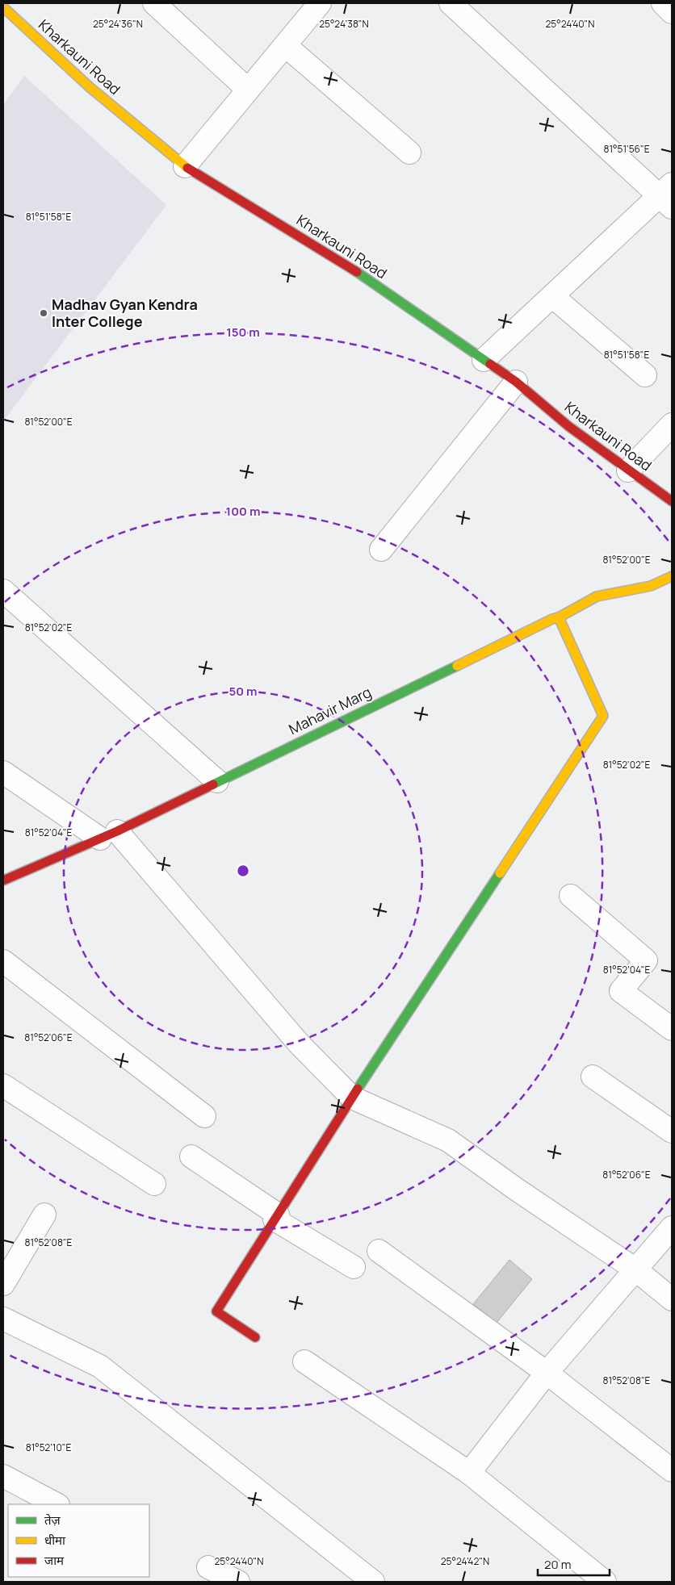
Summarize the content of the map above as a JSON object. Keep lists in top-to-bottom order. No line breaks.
{"streets":{"street":["Kharkauni Road","Mahavir Marg"]},"places":["Madhav Gyan Kendra Inter College"],"legend":["तेज़","धीमा","जाम"],"scale_bar":"20 m","coordinates":["25°24'36\"N","25°24'38\"N","25°24'40\"N","81°51'56\"E","81°51'58\"E","81°52'00\"E","81°52'02\"E","81°52'04\"E","81°52'06\"E","81°52'08\"E","81°52'10\"E","25°24'42\"N"],"rings":["150 m","100 m","50 m"]}
